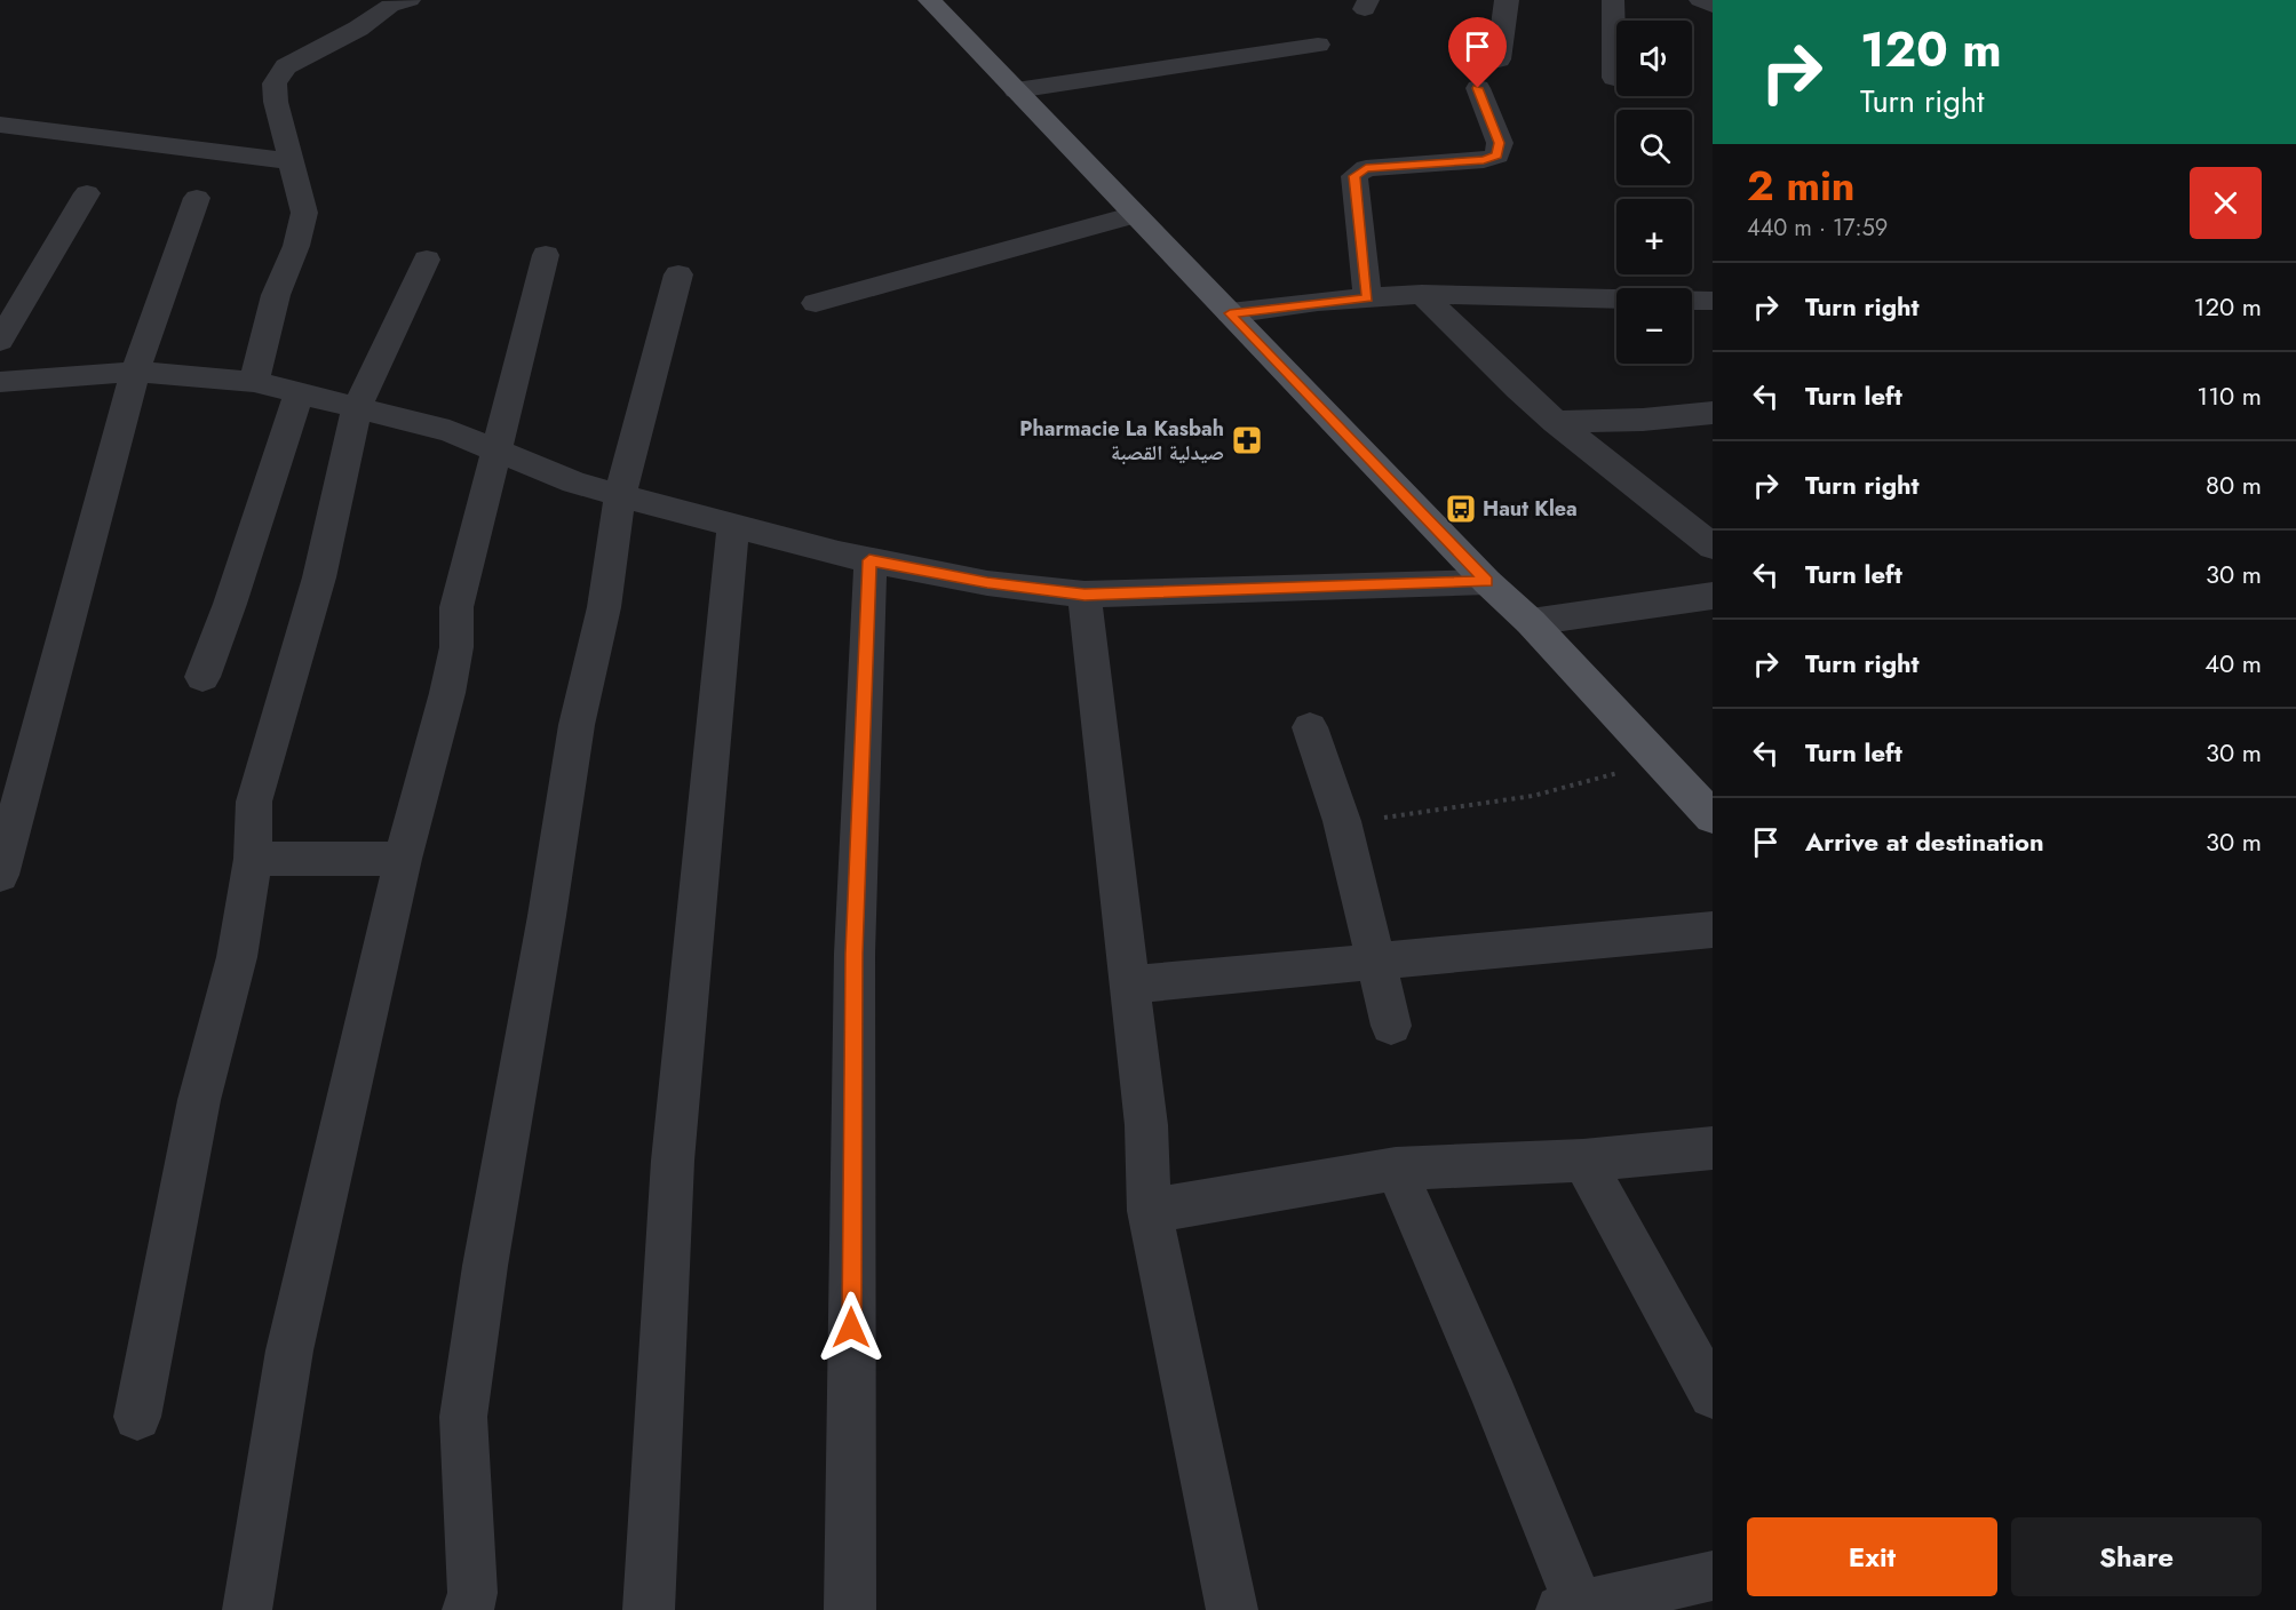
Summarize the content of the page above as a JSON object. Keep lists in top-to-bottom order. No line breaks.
{"places":{"pharmacy":["Pharmacie La Kasbah صيدلية القصبة"],"bus stop":["Haut Klea"]},"page":{"turn":["120 m","Turn right"],"map_buttons":["+","−"],"heading":["2 min","440 m · 17:59"],"list":[{"name":"Turn right","value":"120 m"},{"name":"Turn left","value":"110 m"},{"name":"Turn right","value":"80 m"},{"name":"Turn left","value":"30 m"},{"name":"Turn right","value":"40 m"},{"name":"Turn left","value":"30 m"},{"name":"Arrive at destination","value":"30 m"}],"buttons":["Exit","Share"]}}
